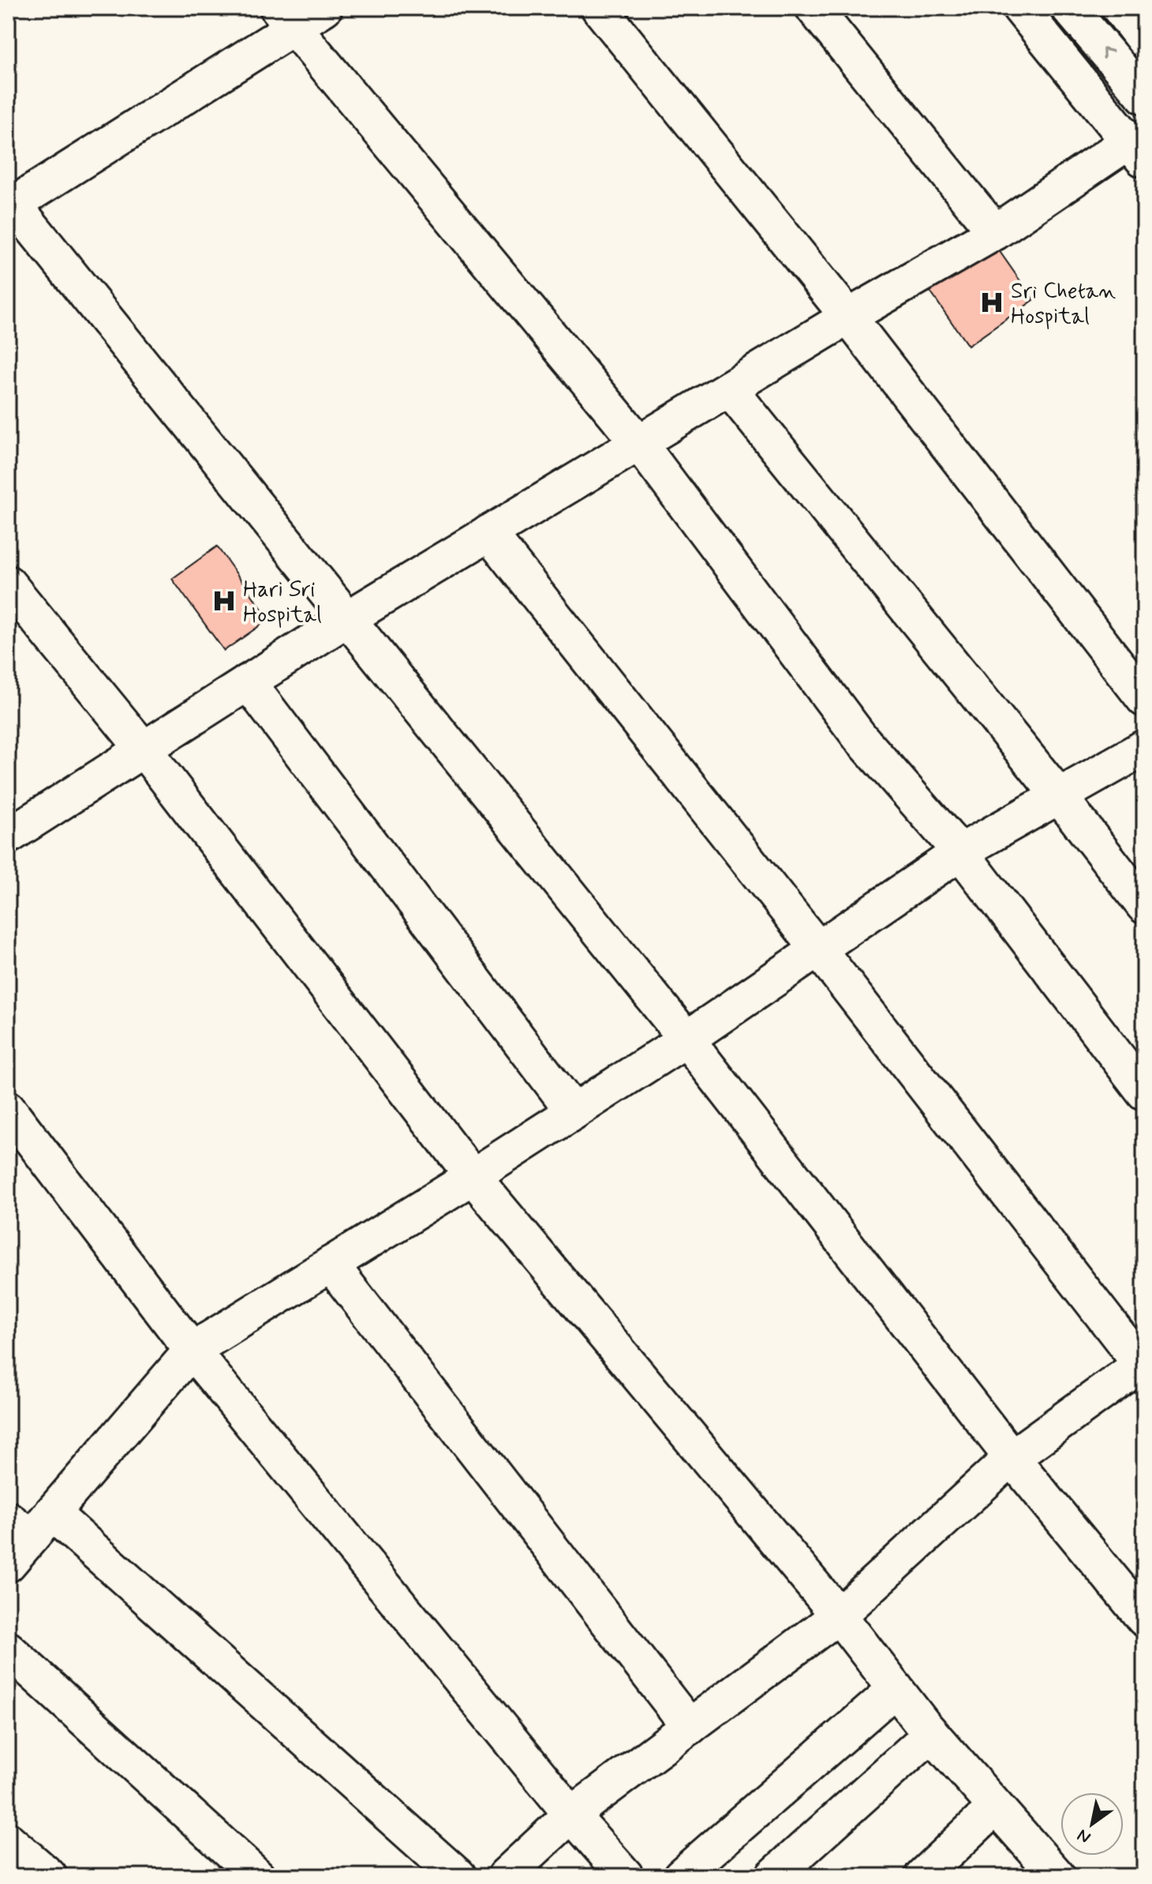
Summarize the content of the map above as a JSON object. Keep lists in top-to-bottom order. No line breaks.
{"places":{"hospital":["Sri Chetan Hospital","Hari Sri Hospital"]},"north":"bottom left"}
